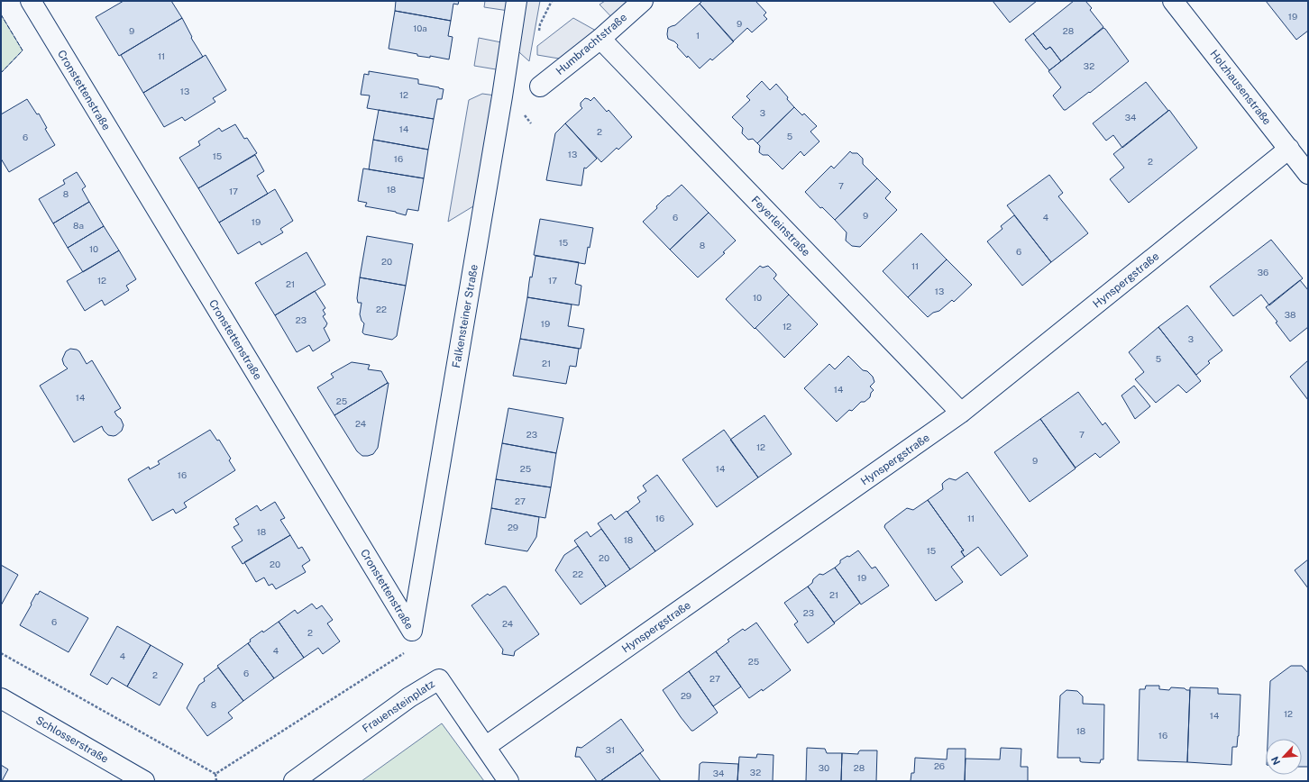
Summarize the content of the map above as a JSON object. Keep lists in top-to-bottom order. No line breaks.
{"streets":{"street":["Humbrachtstraße","Holzhausenstraße","Cronstettenstraße","Feyerleinstraße","Hynspergstraße","Falkensteiner Straße","Frauensteinplatz","Schlosserstraße"]},"crossings":[["Humbrachtstraße","Feyerleinstraße"],["Holzhausenstraße","Hynspergstraße"],["Cronstettenstraße","Falkensteiner Straße"],["Feyerleinstraße","Hynspergstraße"],["Hynspergstraße","Frauensteinplatz"]],"house_numbers":["19","9","10a","9","28","1","11","32","13","12","3","34","14","2","5","6","13","15","16","2","7","18","17","8","9","6","4","19","8a","15","8","10","6","20","11","36","12","17","21","13","10","22","38","23","19","12","3","5","21","14","14","25","24","23","7","12","9","25","14","16","27","16","11","29","18","18","15","20","20","22","19","21","23","6","24","2","4","4","25","6","2","27","29","8","12","14","18","16","31","26","30","28","32","34"],"north":"bottom left"}
